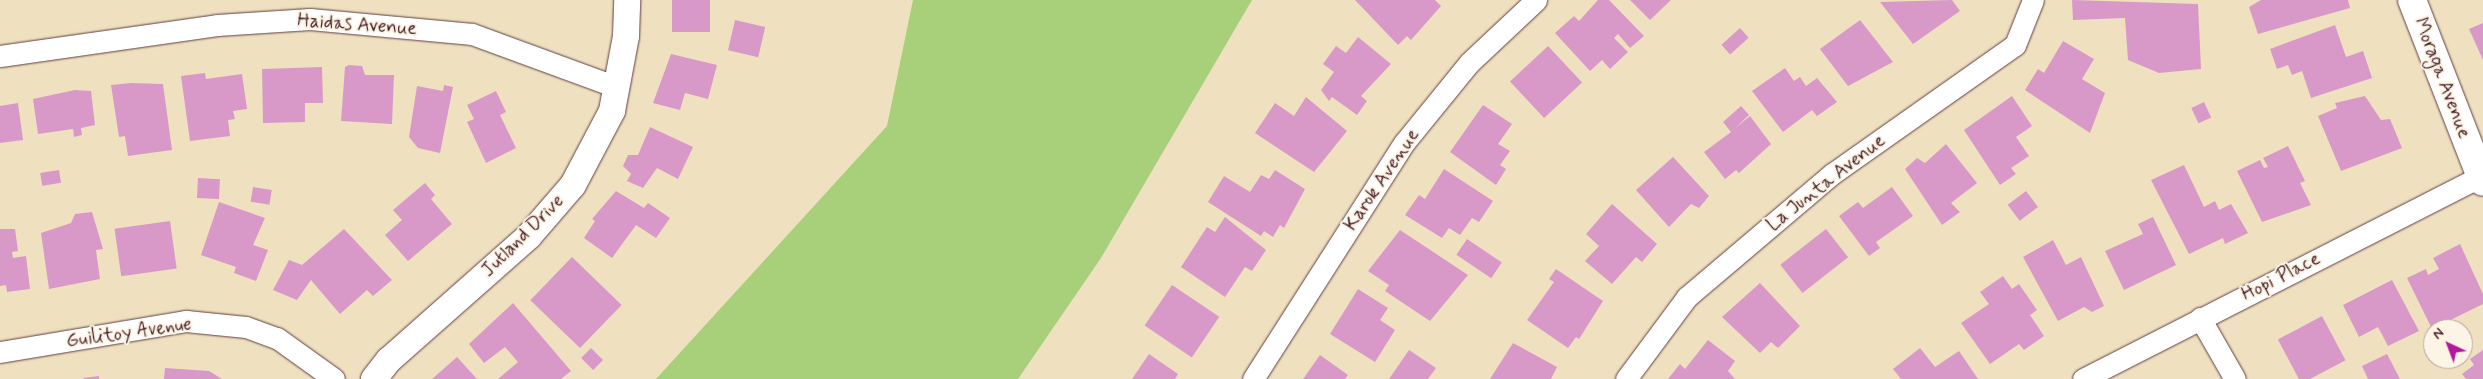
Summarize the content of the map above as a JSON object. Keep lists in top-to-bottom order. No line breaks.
{"streets":{"main road":["Moraga Avenue"],"street":["Haidas Avenue","Karok Avenue","La Junta Avenue","Jutland Drive","Hopi Place","Guilitoy Avenue"]},"crossings":[["Haidas Avenue","Jutland Drive"],["Moraga Avenue","Hopi Place"]],"north":"top left"}
